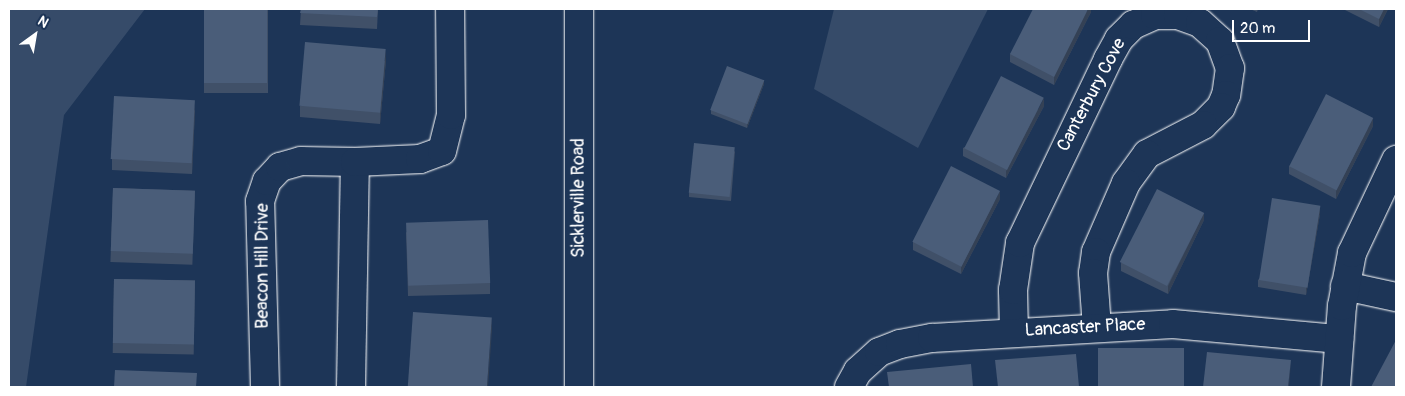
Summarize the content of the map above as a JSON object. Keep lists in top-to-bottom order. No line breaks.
{"streets":{"street":["Canterbury Cove","Sicklerville Road","Beacon Hill Drive","Lancaster Place"]},"crossings":[["Canterbury Cove","Lancaster Place"]],"scale_bar":"20 m","north":"top right"}
